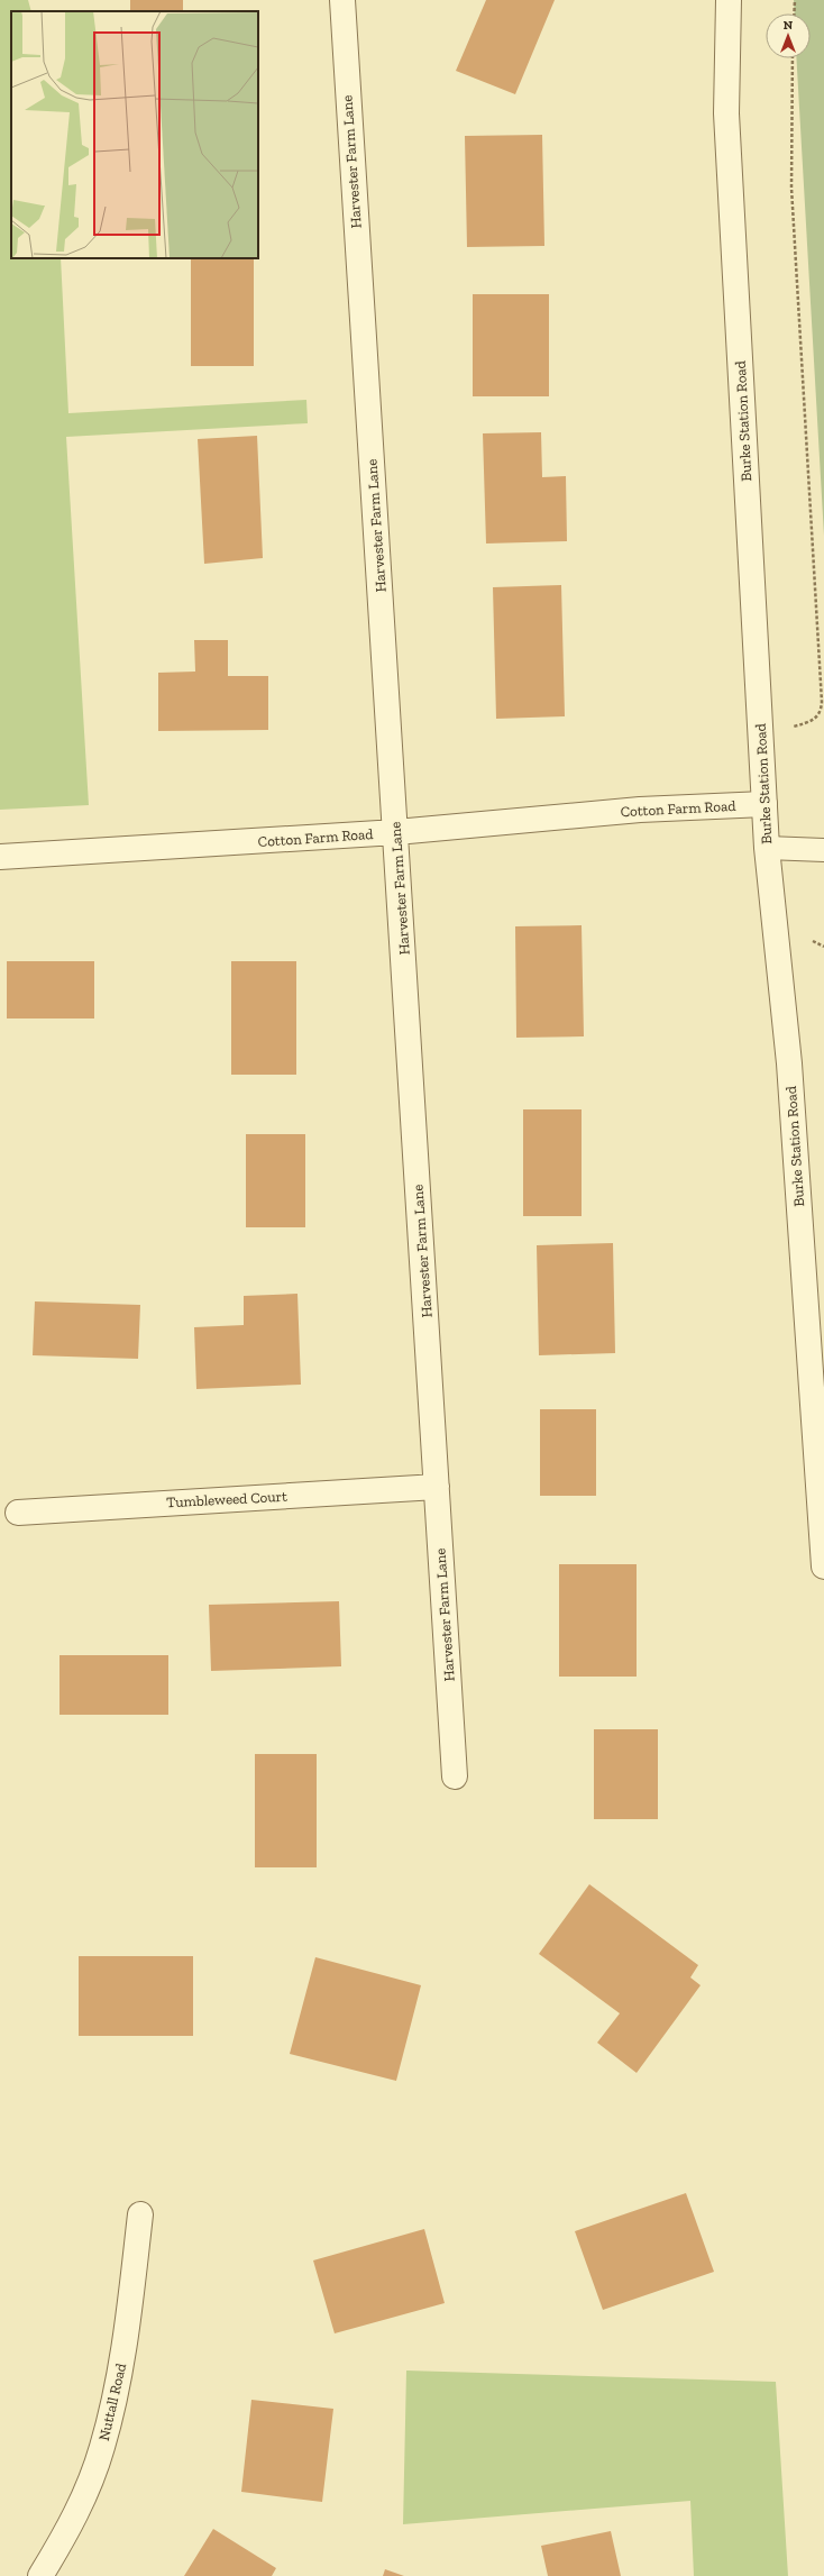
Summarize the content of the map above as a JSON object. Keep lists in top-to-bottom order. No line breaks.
{"streets":{"street":["Harvester Farm Lane","Burke Station Road","Cotton Farm Road","Tumbleweed Court","Nuttall Road"]},"crossings":[["Harvester Farm Lane","Cotton Farm Road"],["Harvester Farm Lane","Tumbleweed Court"],["Burke Station Road","Cotton Farm Road"]],"north":"top"}
